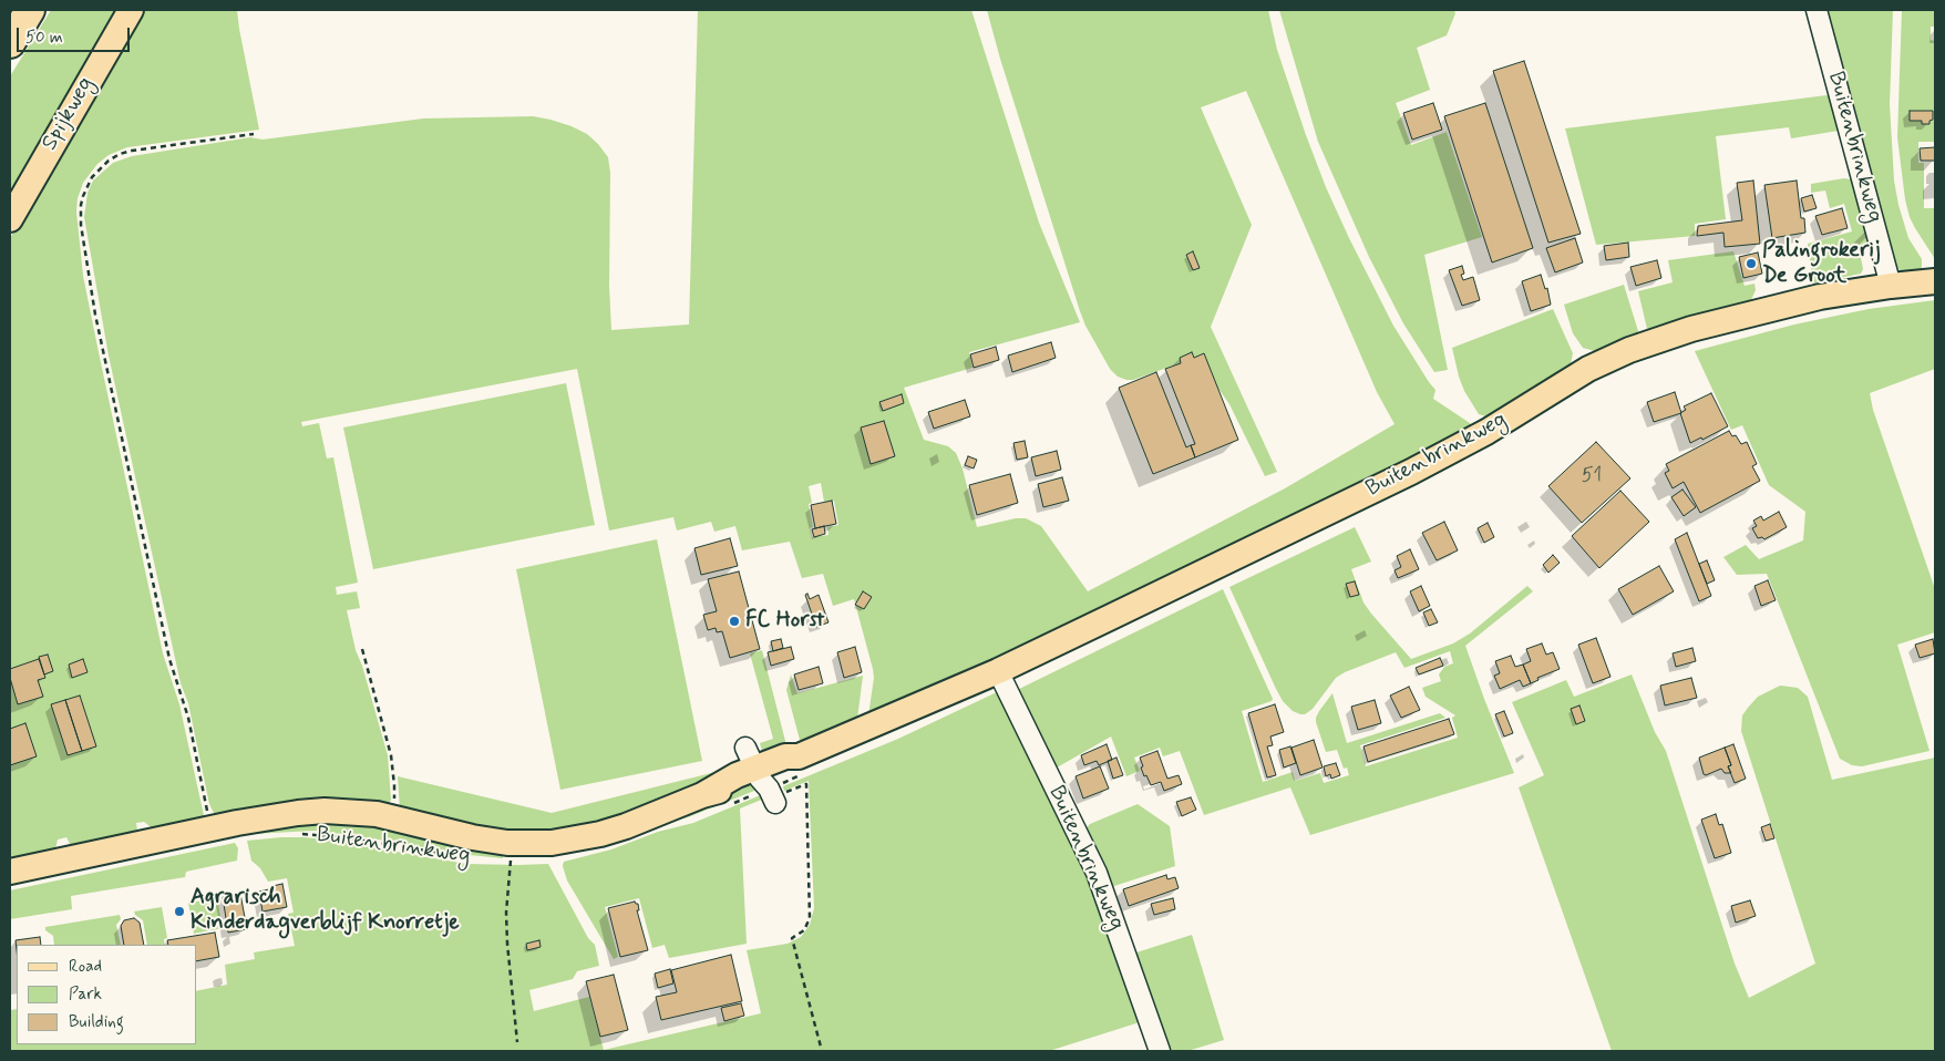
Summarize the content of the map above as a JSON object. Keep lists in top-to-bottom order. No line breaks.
{"streets":{"main road":["Spijkweg","Buitenbrinkweg"]},"places":["Palingrokerij De Groot","FC Horst","Agrarisch Kinderdagverblijf Knorretje"],"house_numbers":["51"],"legend":["Road","Park","Building"],"scale_bar":"50 m"}
